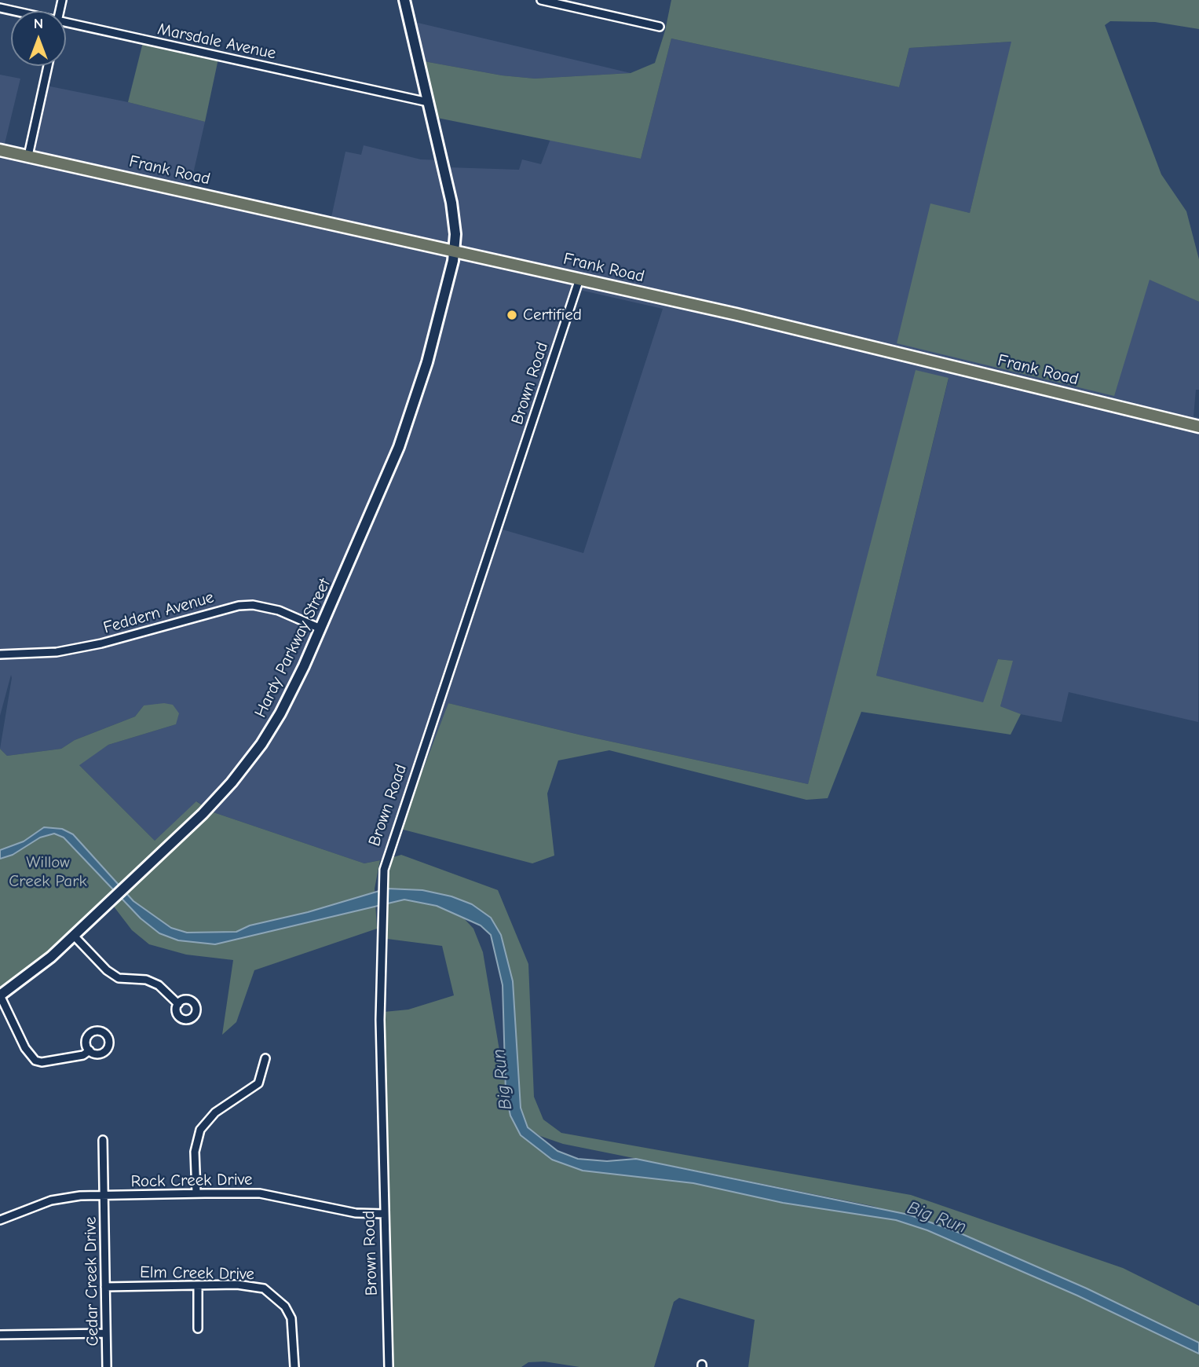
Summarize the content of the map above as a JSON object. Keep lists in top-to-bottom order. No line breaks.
{"streets":{"main road":["Frank Road","Hardy Parkway Street"],"street":["Marsdale Avenue","Brown Road","Feddern Avenue","Rock Creek Drive","Elm Creek Drive","Cedar Creek Drive"]},"crossings":[["Frank Road","Brown Road"],["Frank Road","Hardy Parkway Street"],["Brown Road","Rock Creek Drive"],["Feddern Avenue","Hardy Parkway Street"],["Rock Creek Drive","Cedar Creek Drive"],["Elm Creek Drive","Cedar Creek Drive"]],"water":["Big Run"],"parks":["Willow Creek Park"],"places":["Certified"],"north":"top"}
